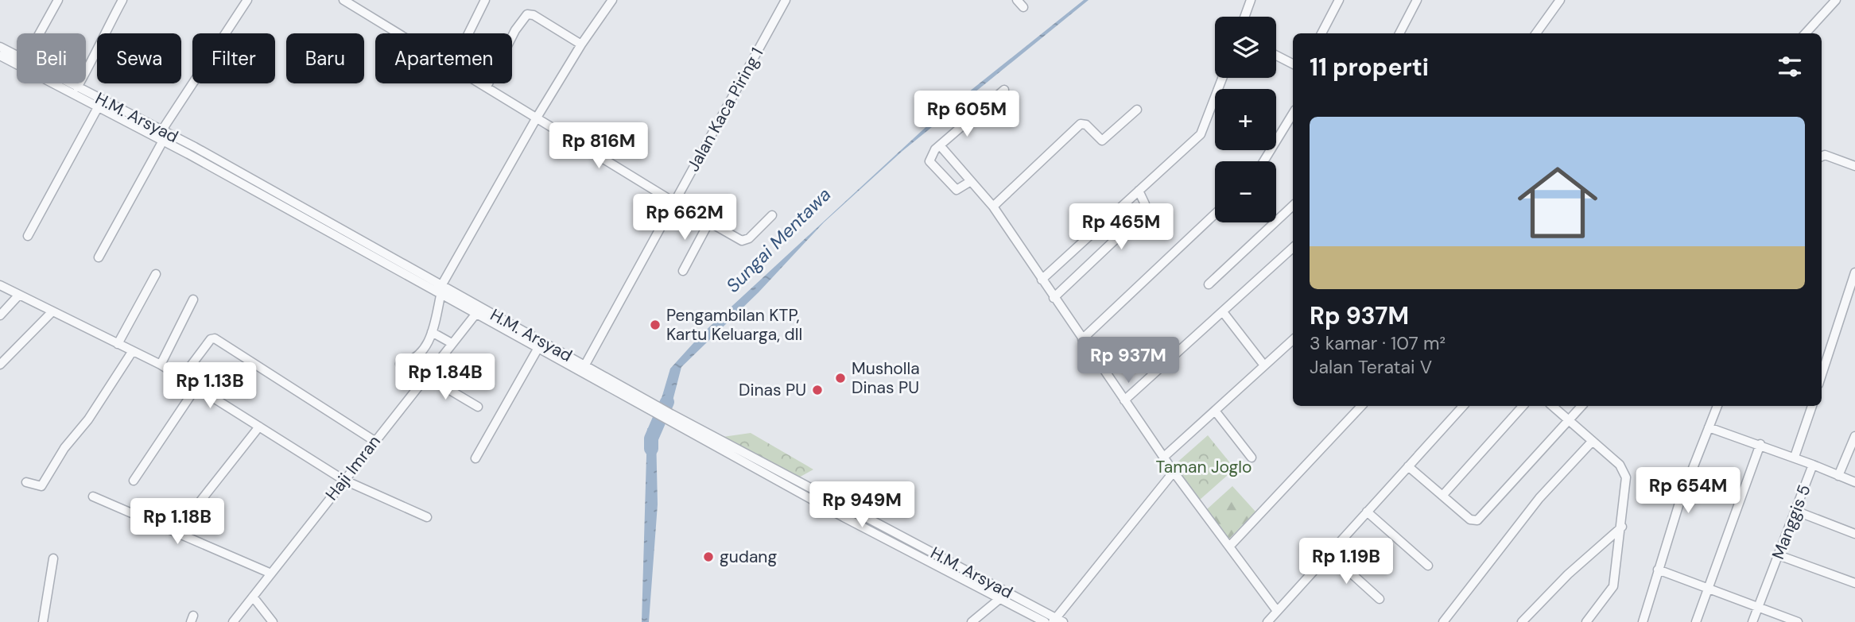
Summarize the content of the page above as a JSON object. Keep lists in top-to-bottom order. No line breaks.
{"streets":{"street":["Jalan Kaca Piring 1","H.M. Arsyad","Haji Imran","Manggis 5"]},"crossings":[["Jalan Kaca Piring 1","H.M. Arsyad"],["H.M. Arsyad","Haji Imran"]],"water":["Sungai Mentawa"],"parks":["Taman Joglo"],"places":["Pengambilan KTP, Kartu Keluarga, dll","Musholla Dinas PU","Dinas PU","gudang"],"page":{"map_buttons":["+","−"],"chip":["Beli","Sewa","Filter","Baru","Apartemen"],"heading":"11 properti","price":["Rp 605M","Rp 816M","Rp 662M","Rp 465M","Rp 937M","Rp 1.84B","Rp 1.13B","Rp 654M","Rp 949M","Rp 1.18B","Rp 1.19B"],"list":[{"name":"Rp 937M","note":"3 kamar · 107 m² · Jalan Teratai V"}]}}
